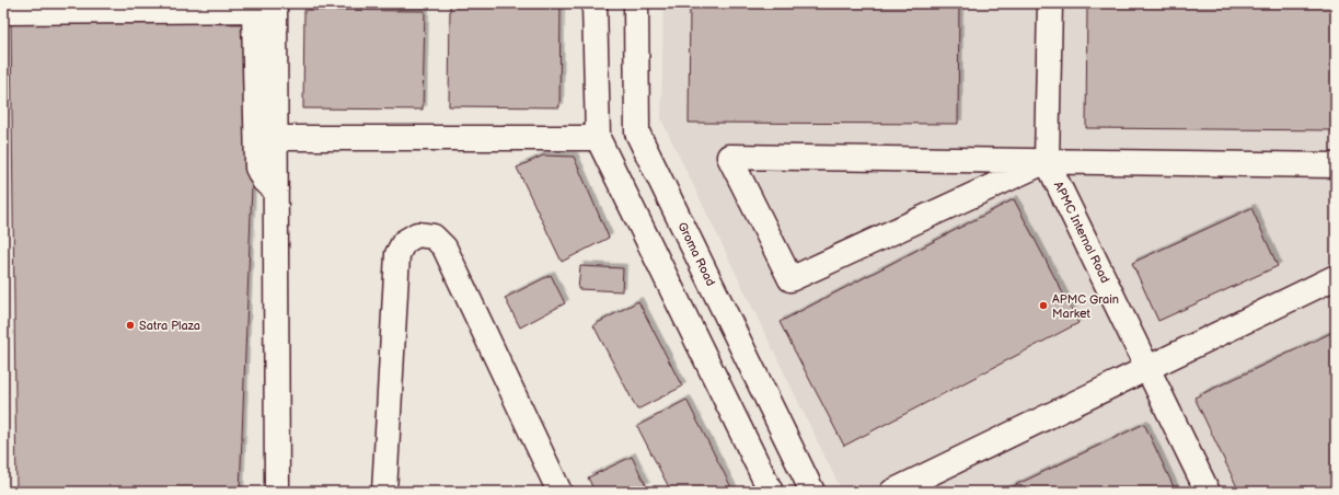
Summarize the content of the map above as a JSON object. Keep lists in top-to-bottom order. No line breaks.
{"streets":{"main road":["APMC Internal Road","Groma Road"]},"places":["APMC Grain Market","Satra Plaza"]}
